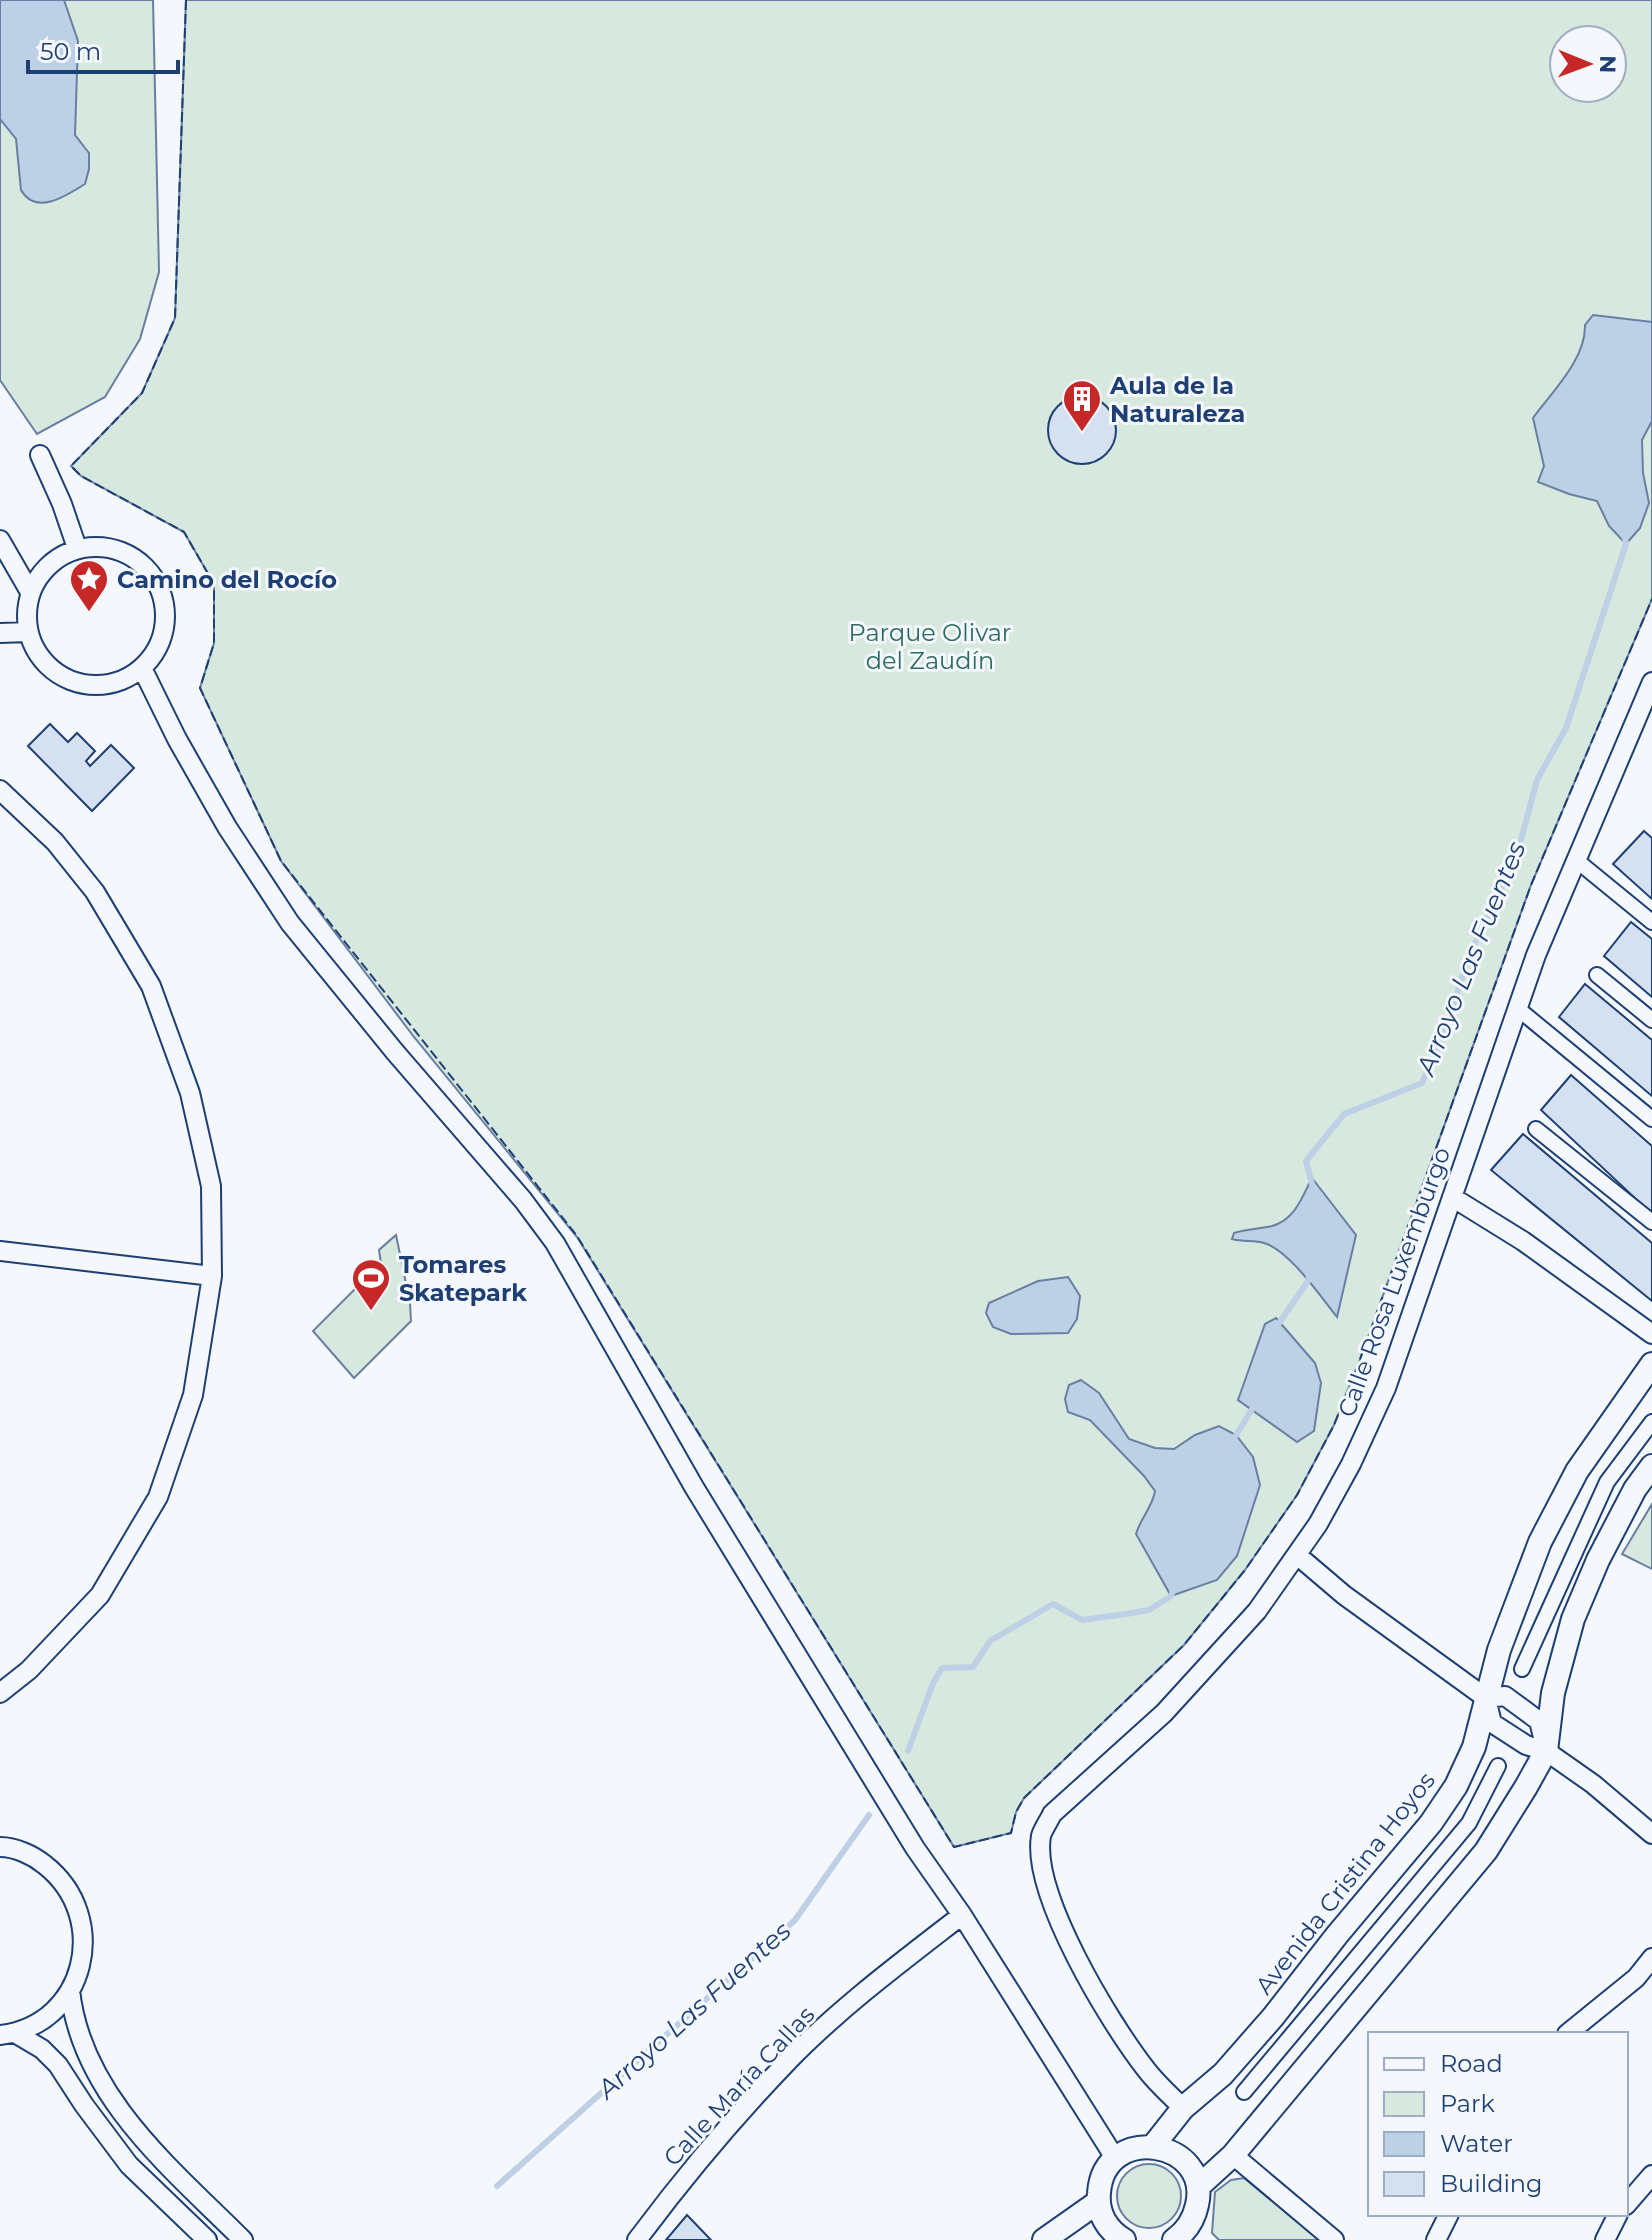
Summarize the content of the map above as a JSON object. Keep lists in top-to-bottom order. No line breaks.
{"streets":{"street":["Calle Rosa Luxemburgo","Avenida Cristina Hoyos","Calle María Callas"]},"crossings":[["Calle Rosa Luxemburgo","Avenida Cristina Hoyos"]],"water":["Arroyo Las Fuentes"],"parks":["Parque Olivar del Zaudín"],"places":{"building":["Aula de la Naturaleza"],"place":["Camino del Rocío"],"sports":["Tomares Skatepark"]},"legend":["Road","Park","Water","Building"],"scale_bar":"50 m","north":"right"}
